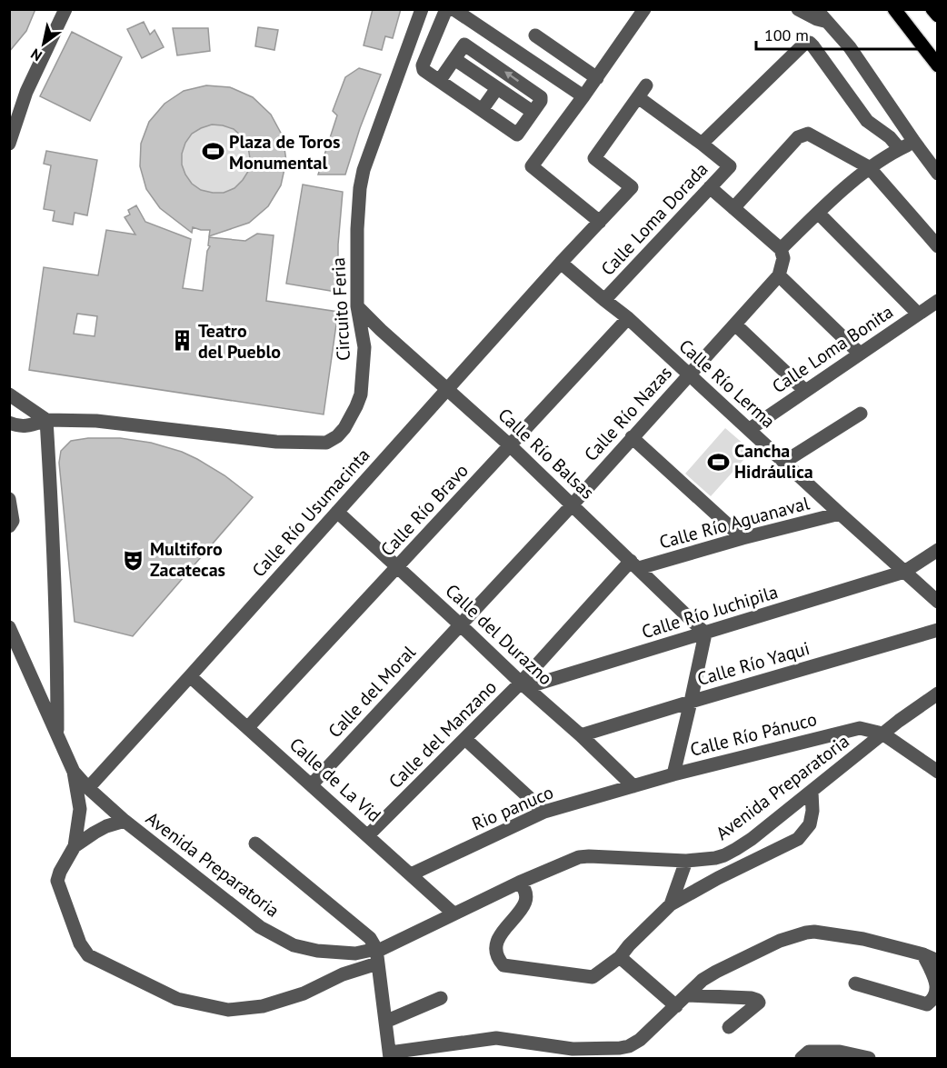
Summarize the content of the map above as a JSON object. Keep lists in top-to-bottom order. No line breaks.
{"streets":{"street":["Calle Loma Dorada","Circuito Feria","Calle Loma Bonita","Calle Río Lerma","Calle Río Nazas","Calle Río Balsas","Calle Río Bravo","Calle Río Usumacinta","Calle Río Aguanaval","Calle Río Juchipila","Calle del Durazno","Calle Río Yaqui","Calle del Moral","Calle del Manzano","Calle Río Pánuco","Calle de La Vid","Avenida Preparatoria","Rio panuco"]},"crossings":[["Calle Loma Dorada","Calle Río Lerma"],["Circuito Feria","Calle Río Balsas"],["Calle Loma Bonita","Calle Río Lerma"],["Calle Río Lerma","Calle Río Nazas"],["Calle Río Lerma","Calle Río Bravo"],["Calle Río Lerma","Calle Río Usumacinta"],["Calle Río Lerma","Calle Río Aguanaval"],["Calle Río Lerma","Calle Río Juchipila"],["Calle Río Nazas","Calle Río Balsas"],["Calle Río Nazas","Calle del Durazno"],["Calle Río Nazas","Calle del Moral"],["Calle Río Balsas","Calle Río Bravo"],["Calle Río Balsas","Calle Río Usumacinta"],["Calle Río Balsas","Calle Río Aguanaval"],["Calle Río Balsas","Calle Río Juchipila"],["Calle Río Bravo","Calle del Durazno"],["Calle Río Bravo","Calle de La Vid"],["Calle Río Usumacinta","Calle del Durazno"],["Calle Río Usumacinta","Calle de La Vid"],["Calle Río Usumacinta","Avenida Preparatoria"],["Calle Río Juchipila","Calle del Durazno"],["Calle Río Juchipila","Calle del Manzano"],["Calle del Durazno","Calle Río Yaqui"],["Calle del Durazno","Calle del Moral"],["Calle del Durazno","Calle del Manzano"],["Calle del Durazno","Calle Río Pánuco"],["Calle del Durazno","Rio panuco"],["Calle del Moral","Calle de La Vid"],["Calle del Manzano","Calle de La Vid"],["Calle Río Pánuco","Avenida Preparatoria"],["Calle Río Pánuco","Rio panuco"],["Calle de La Vid","Avenida Preparatoria"],["Calle de La Vid","Rio panuco"]],"places":{"sports":["Plaza de Toros Monumental","Cancha Hidráulica"],"building":["Teatro del Pueblo"],"theatre":["Multiforo Zacatecas"]},"scale_bar":"100 m","north":"bottom left"}
